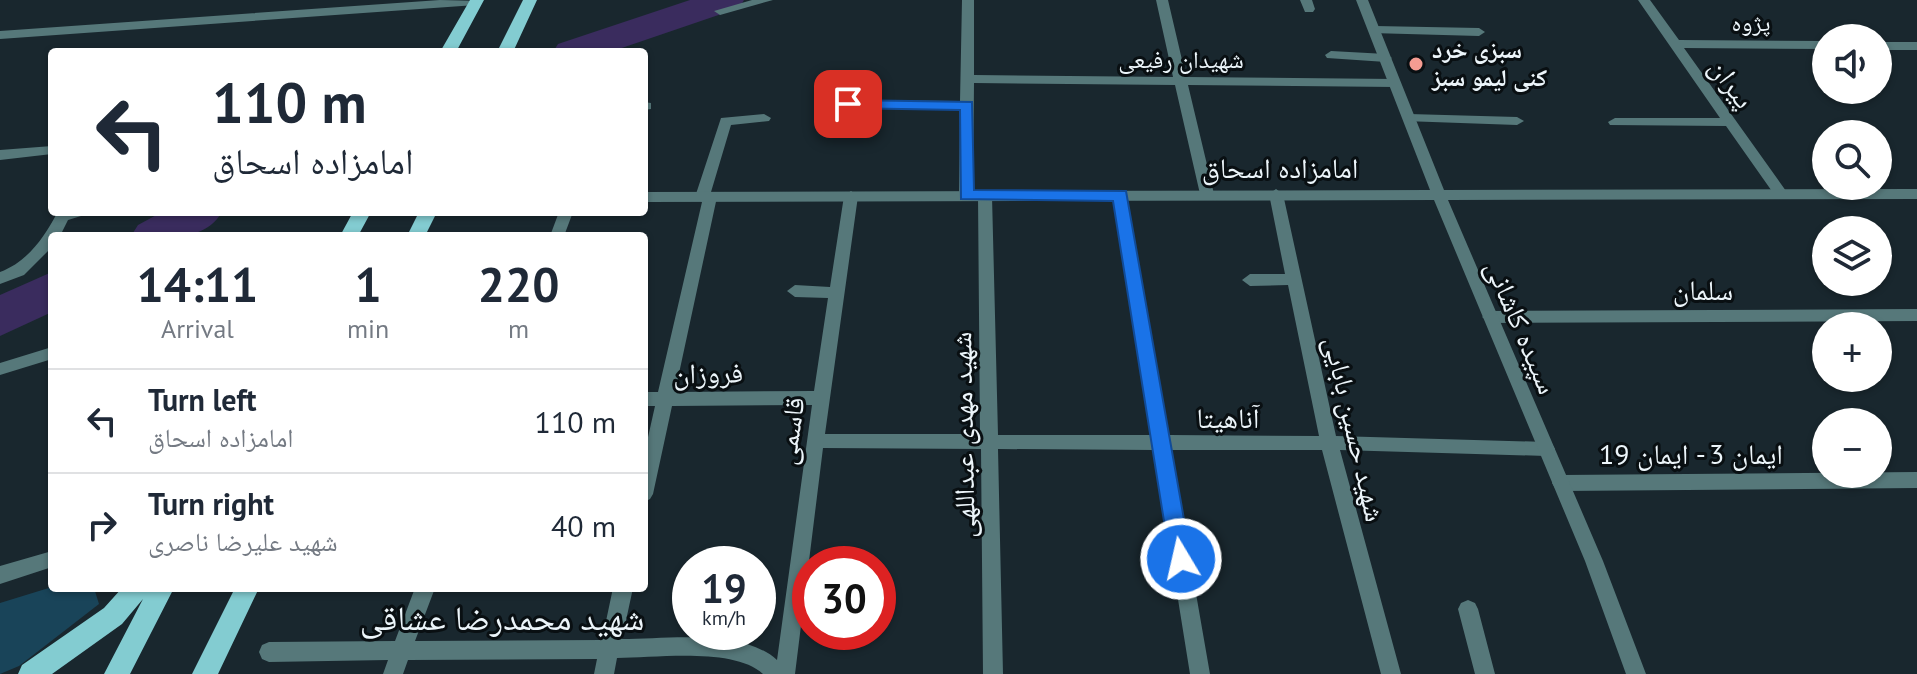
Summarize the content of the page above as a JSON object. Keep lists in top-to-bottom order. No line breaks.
{"streets":{"street":["پژوه","شهیدان رفیعی","پیران","امامزاده اسحاق","سلمان","سپیده کاشانی","فروزان","آناهیتا","شهید حسین بابایی","قاسمی","شهید مهدی عبداللهی","ایمان 3 - ایمان 19","شهید محمدرضا عشاقی"]},"crossings":[["پژوه","پیران"],["شهیدان رفیعی","سپیده کاشانی"],["پیران","امامزاده اسحاق"],["امامزاده اسحاق","سپیده کاشانی"],["امامزاده اسحاق","شهید حسین بابایی"],["امامزاده اسحاق","قاسمی"],["امامزاده اسحاق","شهید مهدی عبداللهی"],["سلمان","سپیده کاشانی"],["سپیده کاشانی","آناهیتا"],["سپیده کاشانی","ایمان 3 - ایمان 19"],["فروزان","قاسمی"],["آناهیتا","شهید حسین بابایی"],["آناهیتا","قاسمی"],["آناهیتا","شهید مهدی عبداللهی"]],"places":["سبزی خرد کنی لیمو سبز"],"page":{"map_buttons":["+","−"],"turn":["110 m","امامزاده اسحاق"],"eta":["14:11","Arrival","1","min","220","m"],"list":[{"name":"Turn left","note":"امامزاده اسحاق","value":"110 m"},{"name":"Turn right","note":"شهید علیرضا ناصری","value":"40 m"}],"speed":"19 km/h","limit":"30"}}
